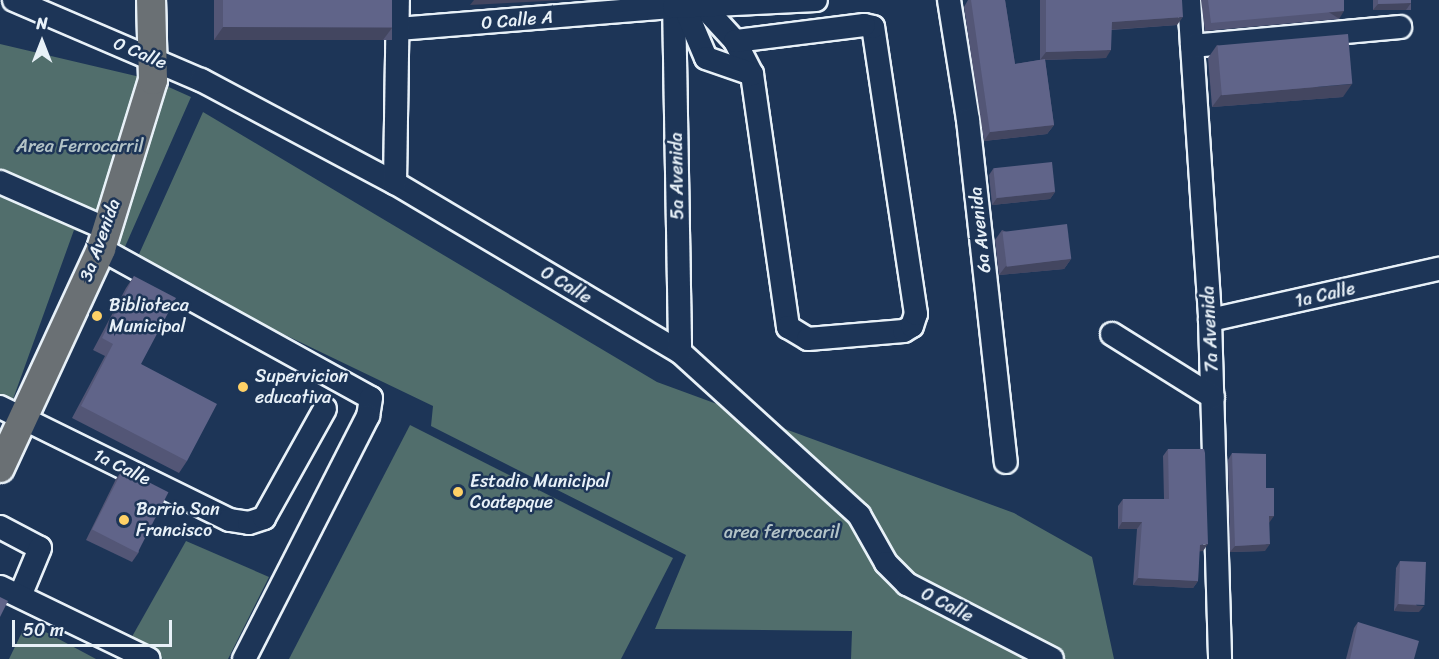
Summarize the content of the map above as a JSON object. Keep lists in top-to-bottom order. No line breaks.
{"streets":{"main road":["3a Avenida"],"street":["0 Calle A","0 Calle","5a Avenida","6a Avenida","1a Calle","7a Avenida"]},"crossings":[["0 Calle A","5a Avenida"],["0 Calle","5a Avenida"],["0 Calle","3a Avenida"],["3a Avenida","1a Calle"],["1a Calle","7a Avenida"]],"parks":["Area Ferrocarril","area ferrocaril"],"places":["Biblioteca Municipal","Supervicion educativa","Estadio Municipal Coatepque","Barrio San Francisco"],"scale_bar":"50 m","north":"top"}
